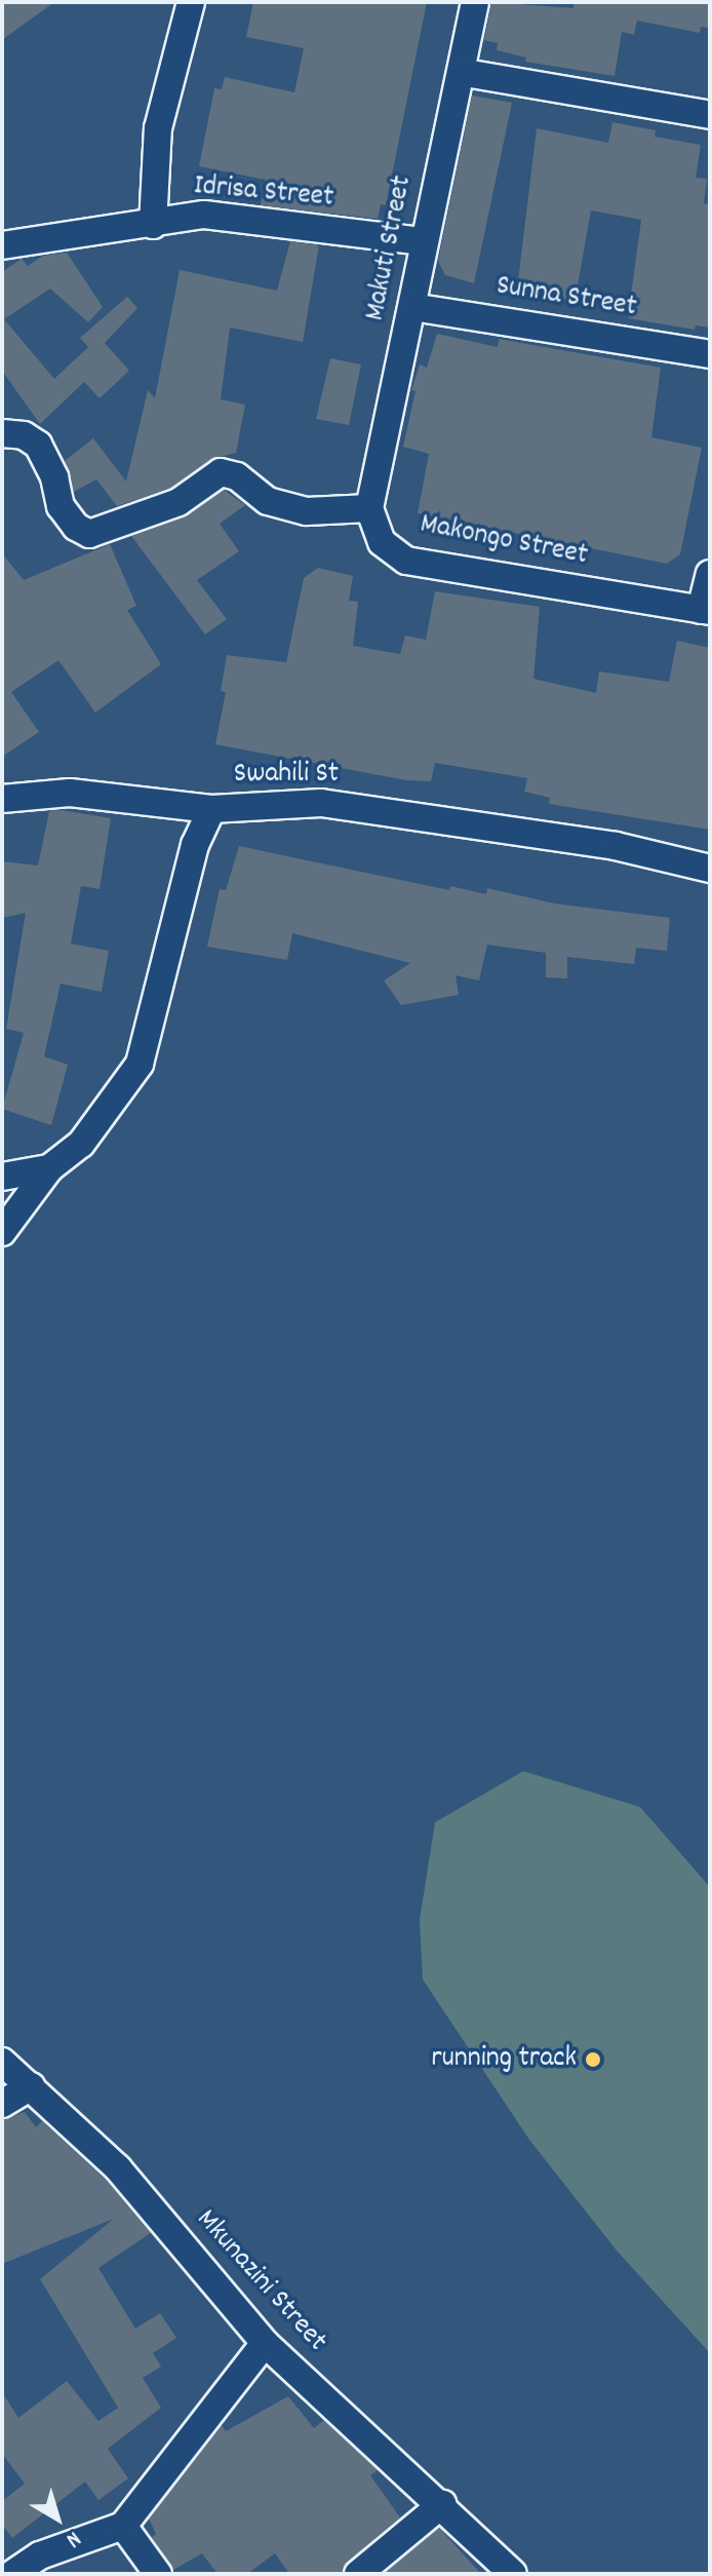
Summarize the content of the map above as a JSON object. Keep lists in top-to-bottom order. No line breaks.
{"streets":{"street":["Idrisa Street","Makuti Street","Sunna Street","Makongo Street","Swahili St","Mkunazini Street"]},"crossings":[["Idrisa Street","Makuti Street"],["Makuti Street","Sunna Street"],["Makuti Street","Makongo Street"]],"places":["running track"],"north":"bottom right"}
